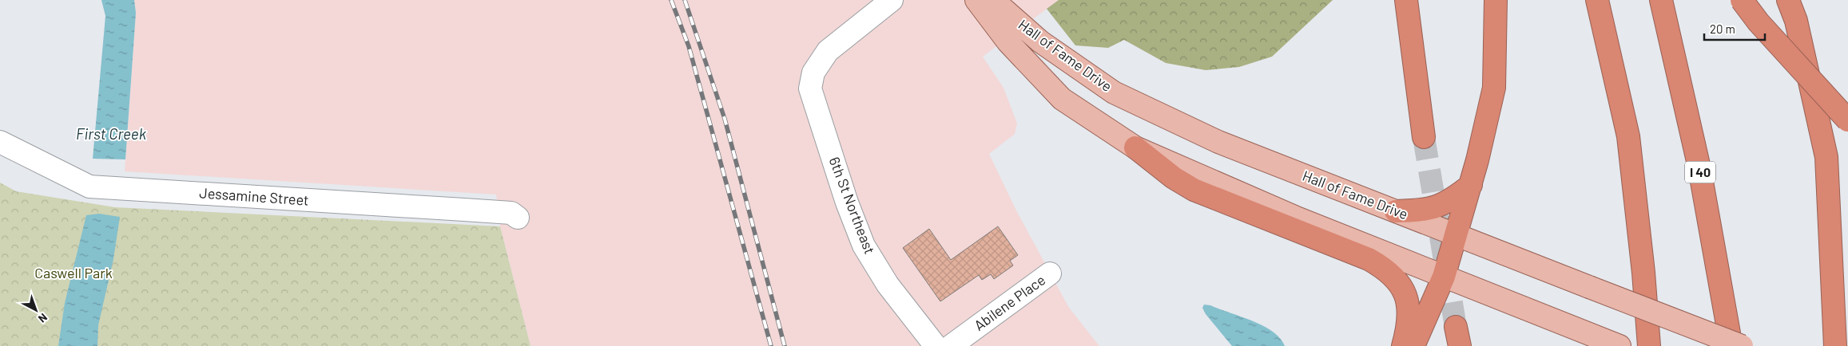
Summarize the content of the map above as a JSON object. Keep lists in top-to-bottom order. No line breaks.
{"streets":{"highway":["I 40"],"main road":["Hall of Fame Drive"],"street":["Jessamine Street","6th St Northeast","Abilene Place"]},"water":["First Creek"],"parks":["Caswell Park"],"scale_bar":"20 m","north":"bottom right"}
